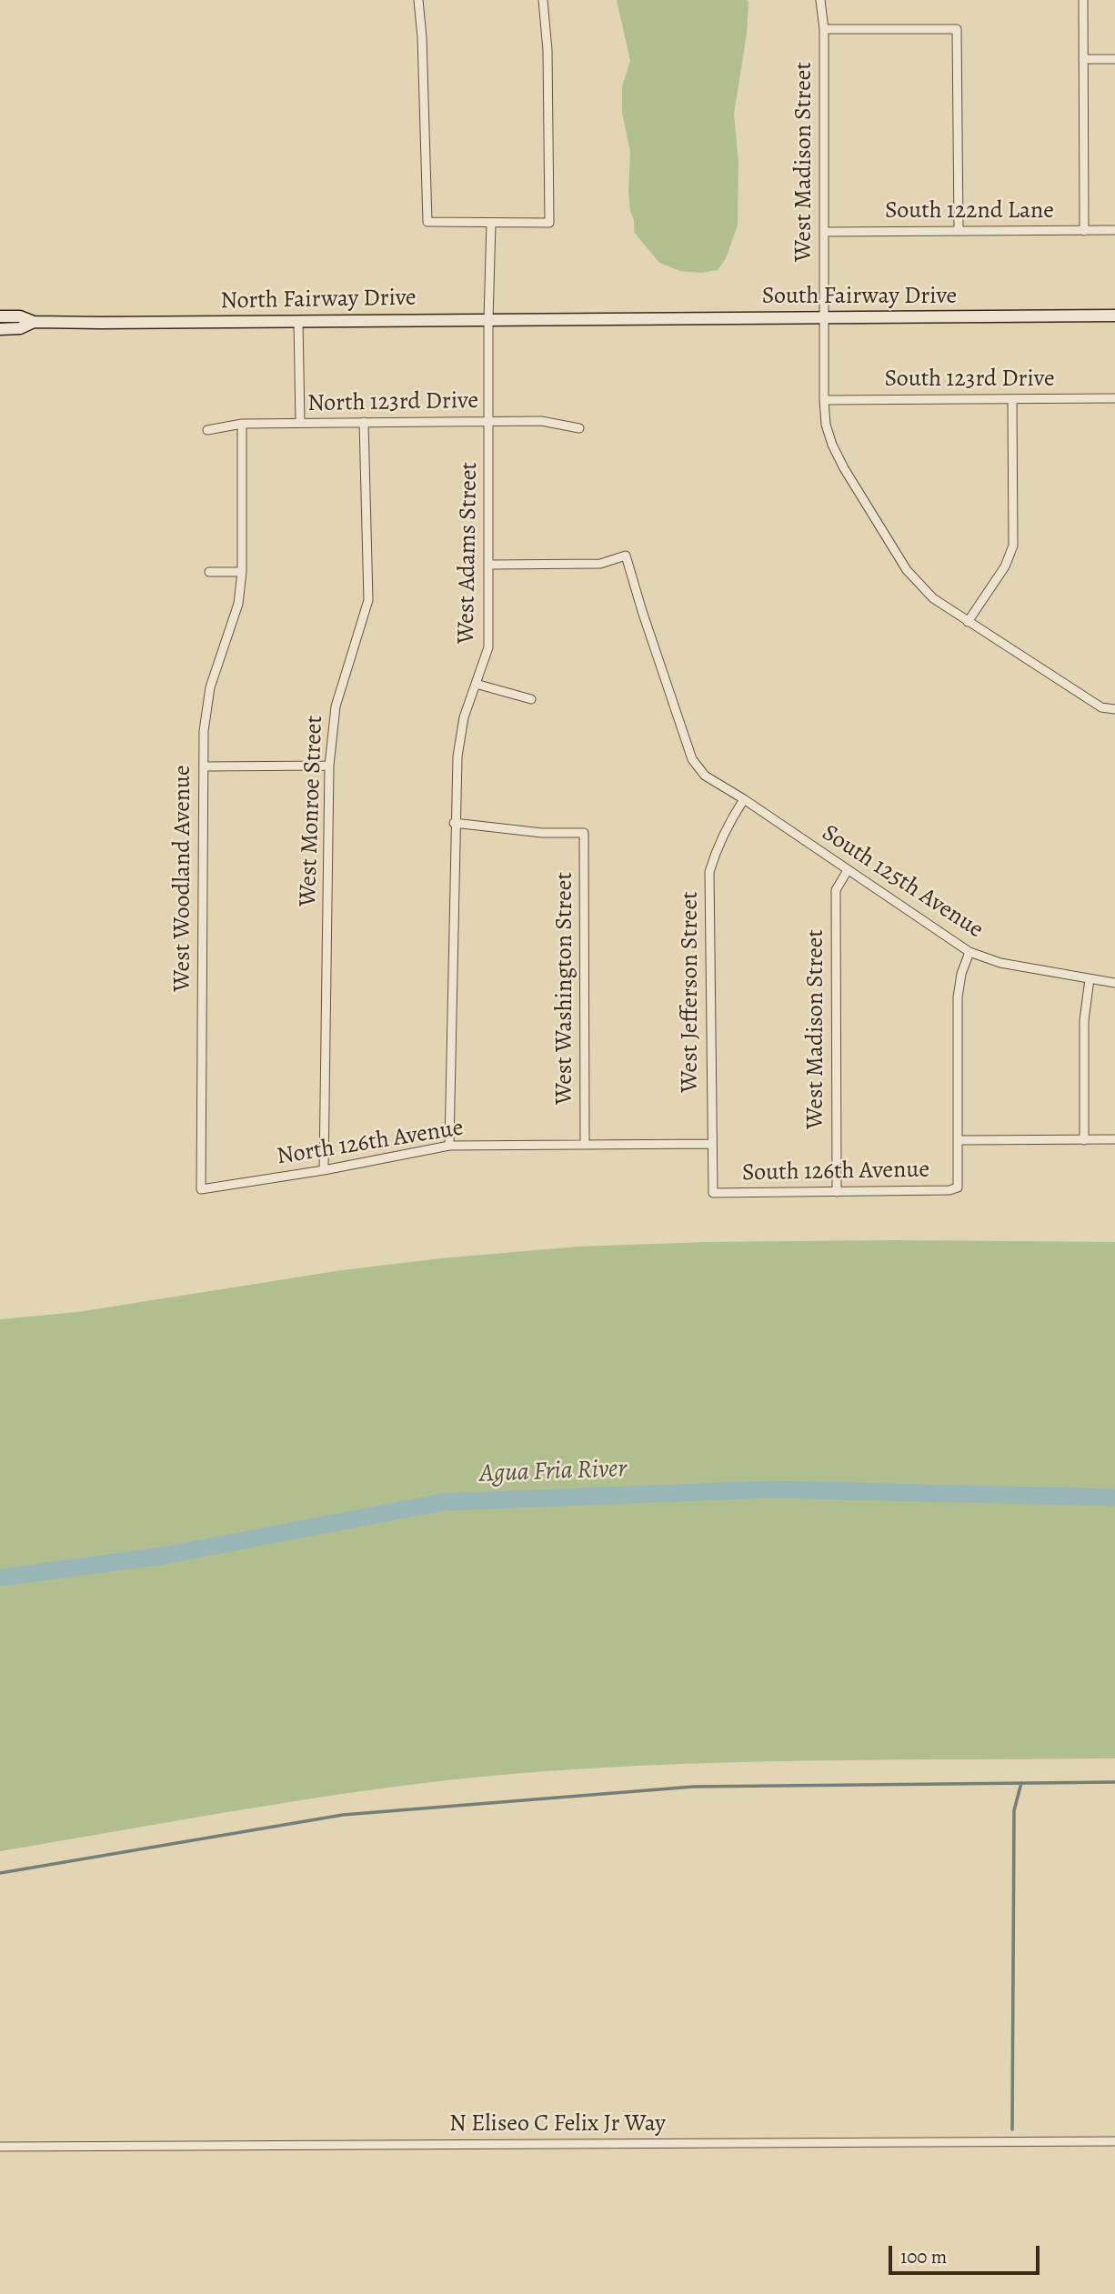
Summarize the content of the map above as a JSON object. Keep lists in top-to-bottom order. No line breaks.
{"streets":{"street":["West Madison Street","South 122nd Lane","South Fairway Drive","North Fairway Drive","South 123rd Drive","North 123rd Drive","West Adams Street","West Monroe Street","West Woodland Avenue","South 125th Avenue","West Washington Street","West Jefferson Street","North 126th Avenue","South 126th Avenue","N Eliseo C Felix Jr Way"]},"crossings":[["West Madison Street","South 122nd Lane"],["West Madison Street","South Fairway Drive"],["West Madison Street","South 123rd Drive"],["West Madison Street","South 125th Avenue"],["West Madison Street","South 126th Avenue"],["South Fairway Drive","North Fairway Drive"],["North Fairway Drive","West Adams Street"],["North 123rd Drive","West Adams Street"],["North 123rd Drive","West Monroe Street"],["North 123rd Drive","West Woodland Avenue"],["West Adams Street","South 125th Avenue"],["West Adams Street","West Washington Street"],["West Adams Street","North 126th Avenue"],["West Monroe Street","North 126th Avenue"],["West Woodland Avenue","North 126th Avenue"],["South 125th Avenue","West Jefferson Street"],["West Washington Street","North 126th Avenue"],["West Washington Street","South 126th Avenue"],["West Jefferson Street","South 126th Avenue"],["North 126th Avenue","South 126th Avenue"]],"water":["Agua Fria River"],"scale_bar":"100 m"}
